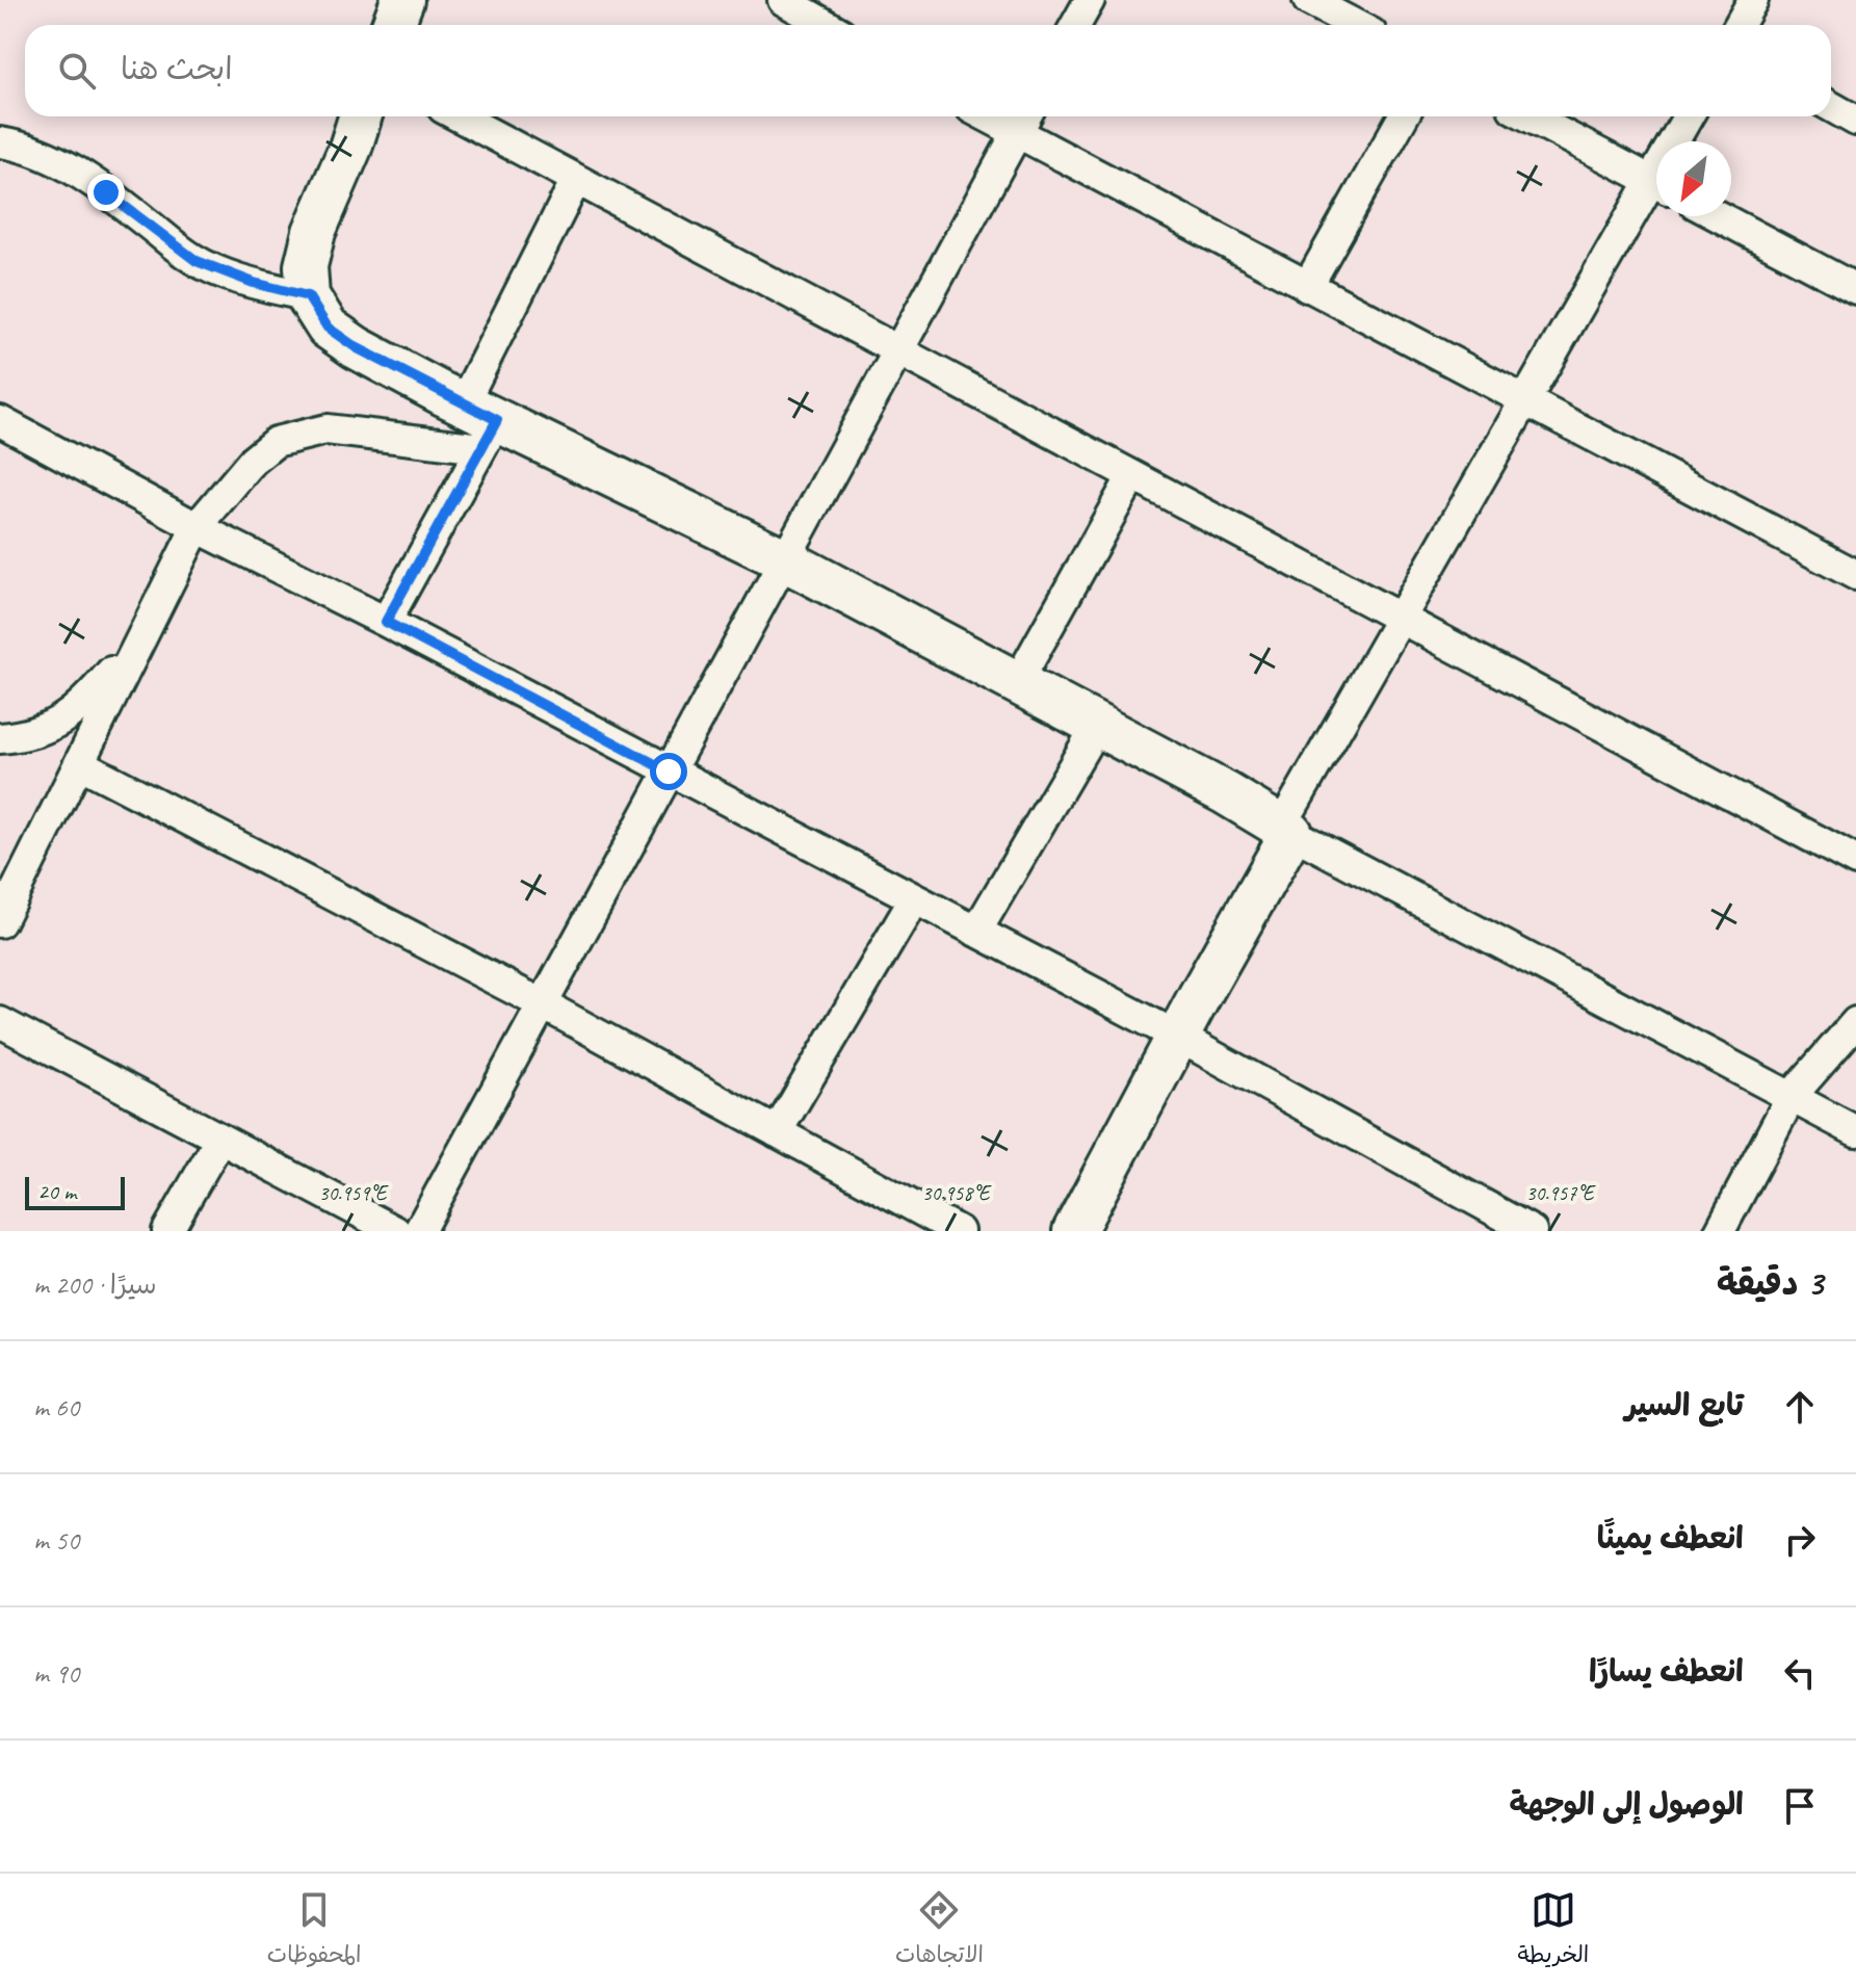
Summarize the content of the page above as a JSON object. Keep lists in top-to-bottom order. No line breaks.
{"scale_bar":"20 m","north":"bottom left","page":{"search":"ابحث هنا","scale":"20 m","heading":["3 دقيقة","سيرًا · 200 m"],"list":[["تابع السير","60 m"],["انعطف يمينًا","50 m"],["انعطف يسارًا","90 m"],"الوصول إلى الوجهة"],"nav":["الخريطة","الاتجاهات","المحفوظات"]},"coordinates":["30.959°E","30.958°E","30.957°E"]}
